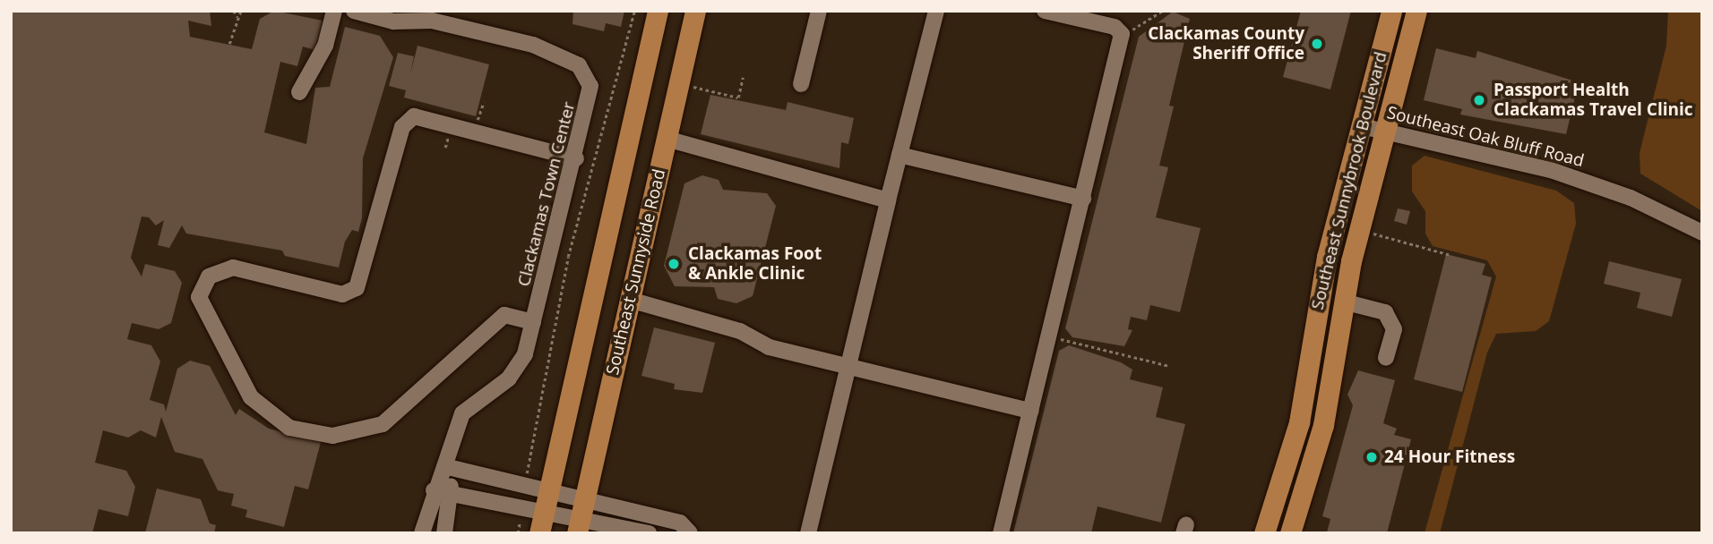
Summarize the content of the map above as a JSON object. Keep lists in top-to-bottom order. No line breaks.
{"streets":{"main road":["Southeast Sunnybrook Boulevard","Southeast Sunnyside Road"],"street":["Southeast Oak Bluff Road","Clackamas Town Center"]},"crossings":[["Southeast Oak Bluff Road","Southeast Sunnybrook Boulevard"]],"places":["Clackamas County Sheriff Office","Passport Health Clackamas Travel Clinic","Clackamas Foot & Ankle Clinic","24 Hour Fitness"]}
